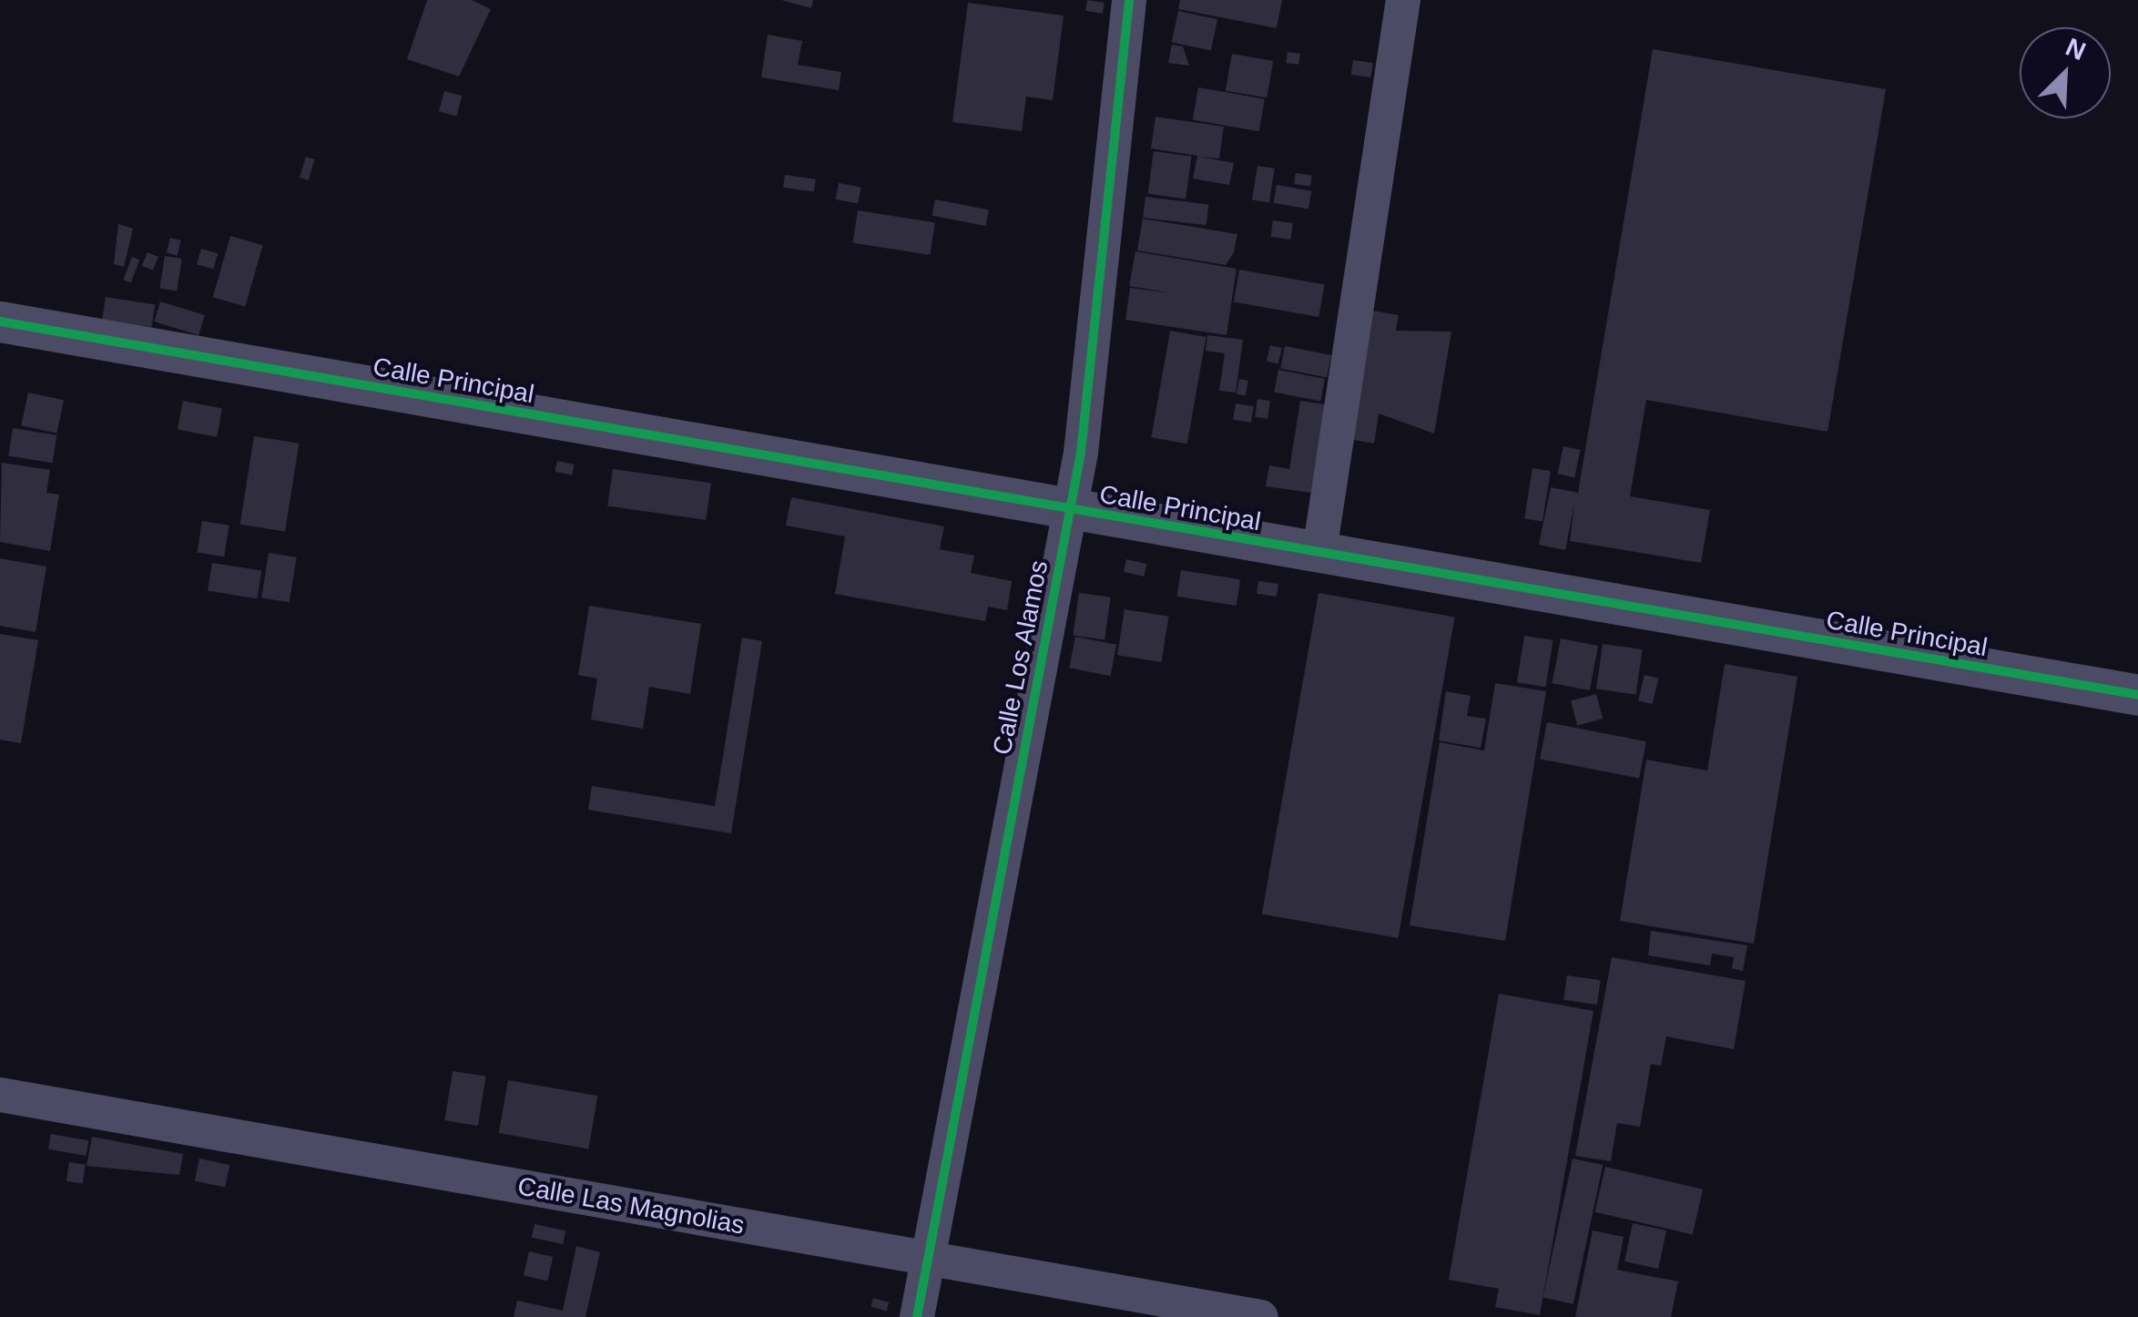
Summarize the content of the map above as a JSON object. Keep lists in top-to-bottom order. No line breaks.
{"streets":{"street":["Calle Principal","Calle Los Alamos","Calle Las Magnolias"]},"crossings":[["Calle Principal","Calle Los Alamos"],["Calle Los Alamos","Calle Las Magnolias"]],"north":"top right"}
